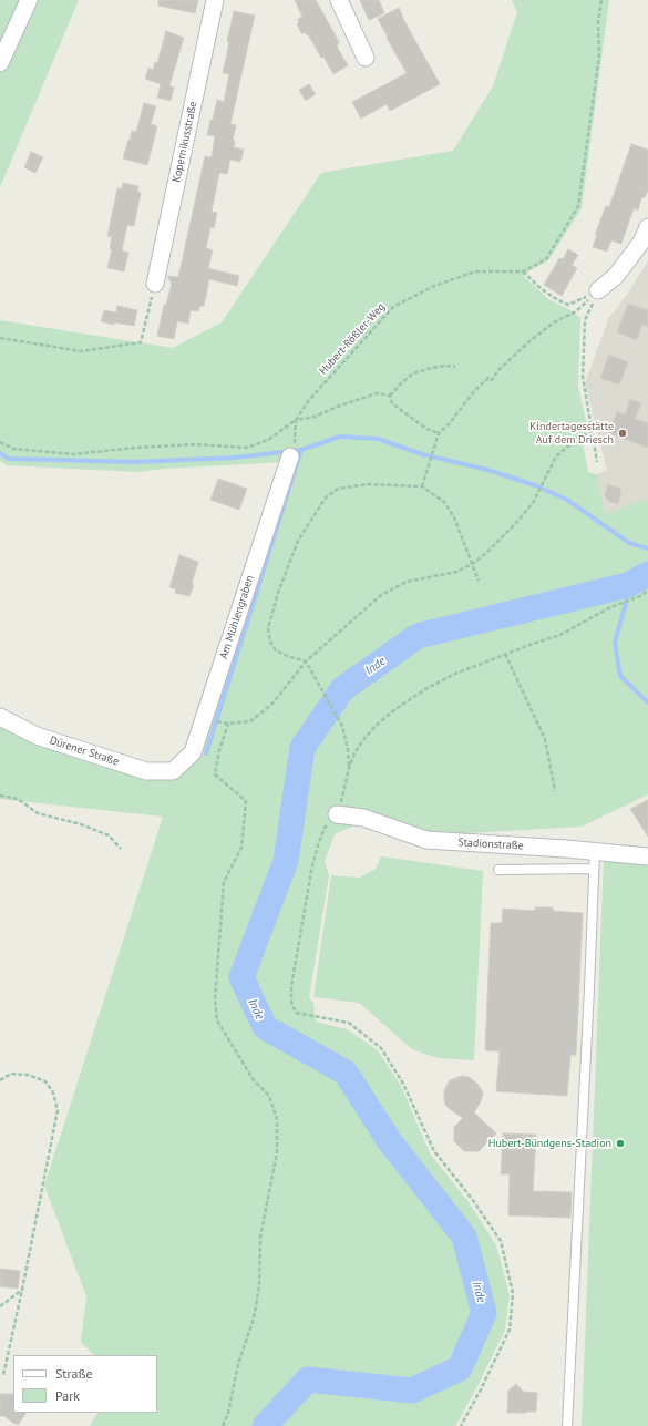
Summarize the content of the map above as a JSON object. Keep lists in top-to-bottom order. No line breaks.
{"streets":{"street":["Kopernikusstraße","Am Mühlengraben","Dürener Straße","Stadionstraße"],"path":["Hubert-Rößler-Weg"]},"crossings":[["Am Mühlengraben","Dürener Straße"]],"water":["Inde"],"places":["Kindertagesstätte Auf dem Driesch","Hubert-Bündgens-Stadion"],"legend":["Straße","Park"]}
